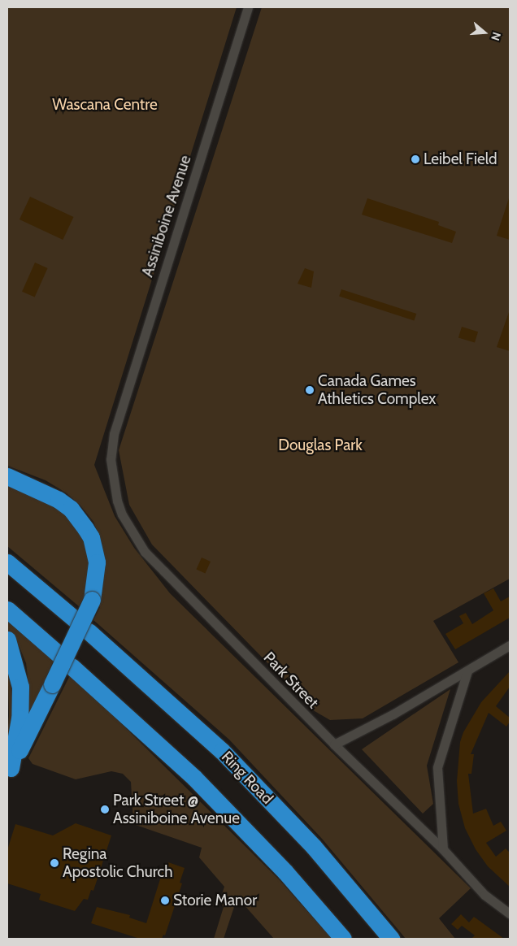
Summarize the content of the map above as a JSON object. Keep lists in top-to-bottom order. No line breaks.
{"streets":{"highway":["Ring Road"],"street":["Assiniboine Avenue","Park Street"]},"crossings":[["Assiniboine Avenue","Park Street"]],"parks":["Wascana Centre","Douglas Park"],"places":["Leibel Field","Canada Games Athletics Complex","Park Street @ Assiniboine Avenue","Regina Apostolic Church","Storie Manor"],"north":"right"}
